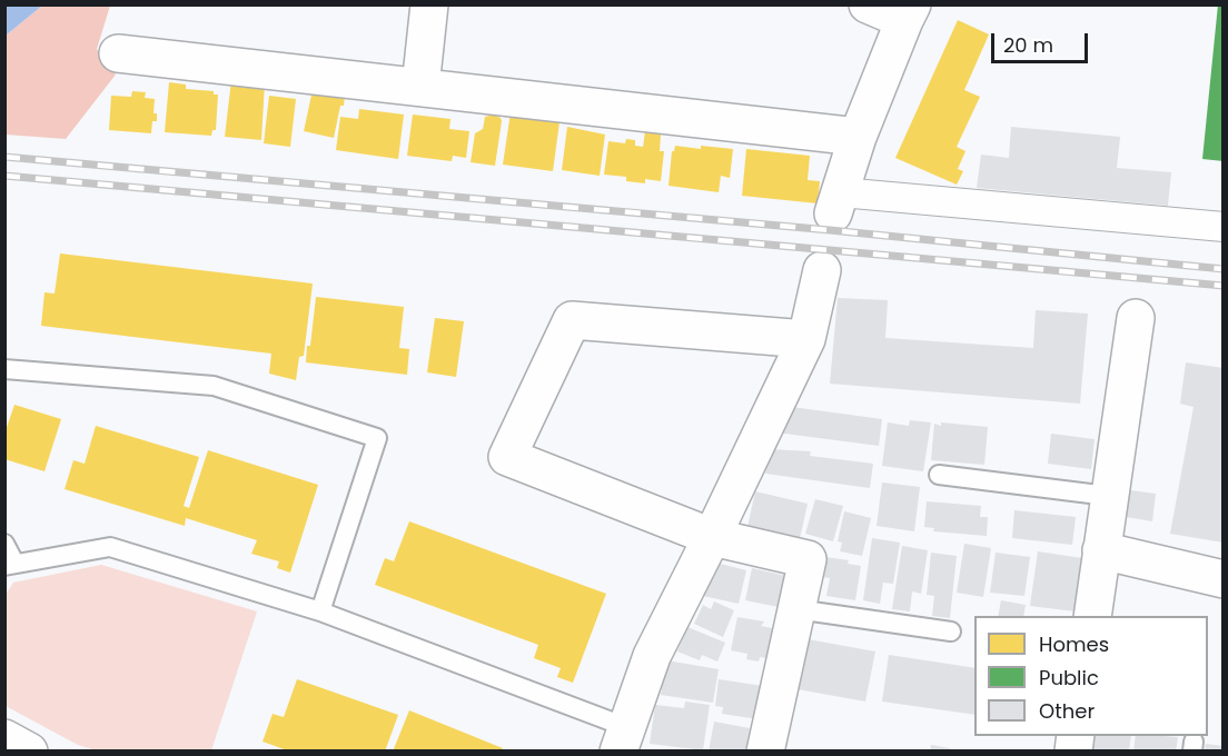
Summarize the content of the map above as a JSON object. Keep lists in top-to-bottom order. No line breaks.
{"legend":["Homes","Public","Other"],"scale_bar":"20 m"}
